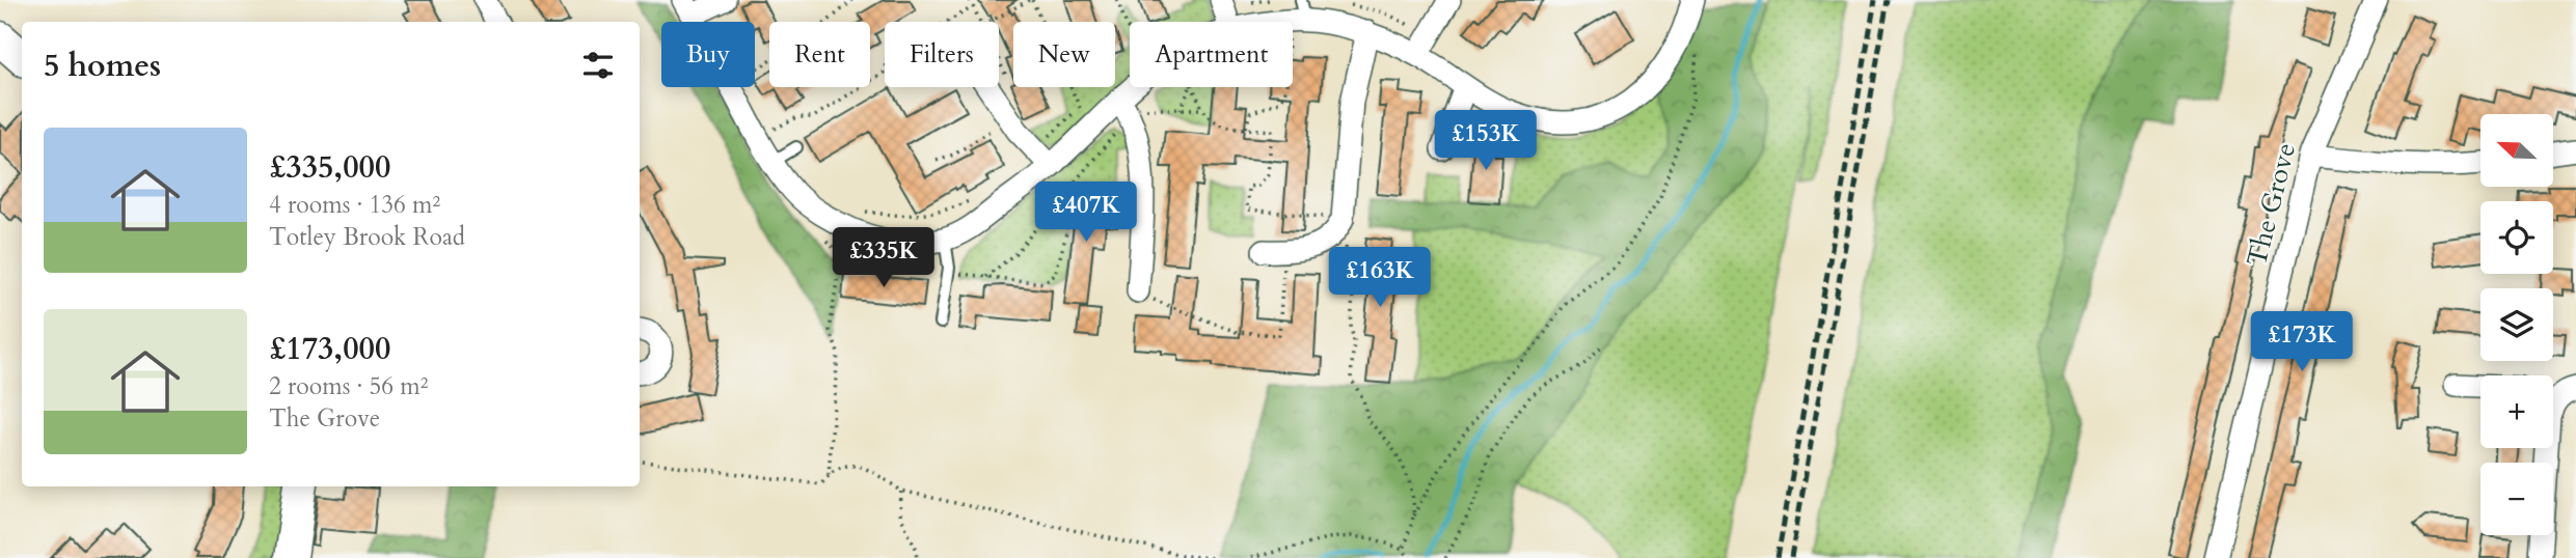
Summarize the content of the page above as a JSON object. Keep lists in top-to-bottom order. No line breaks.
{"streets":{"street":["The Grove"]},"north":"top left","page":{"chip":["Buy","Rent","Filters","New","Apartment"],"heading":"5 homes","list":[{"name":"£335,000","note":"4 rooms · 136 m² · Totley Brook Road"},{"name":"£173,000","note":"2 rooms · 56 m² · The Grove"}],"price":["£153K","£407K","£335K","£163K","£173K"],"map_buttons":["+","−"]}}
